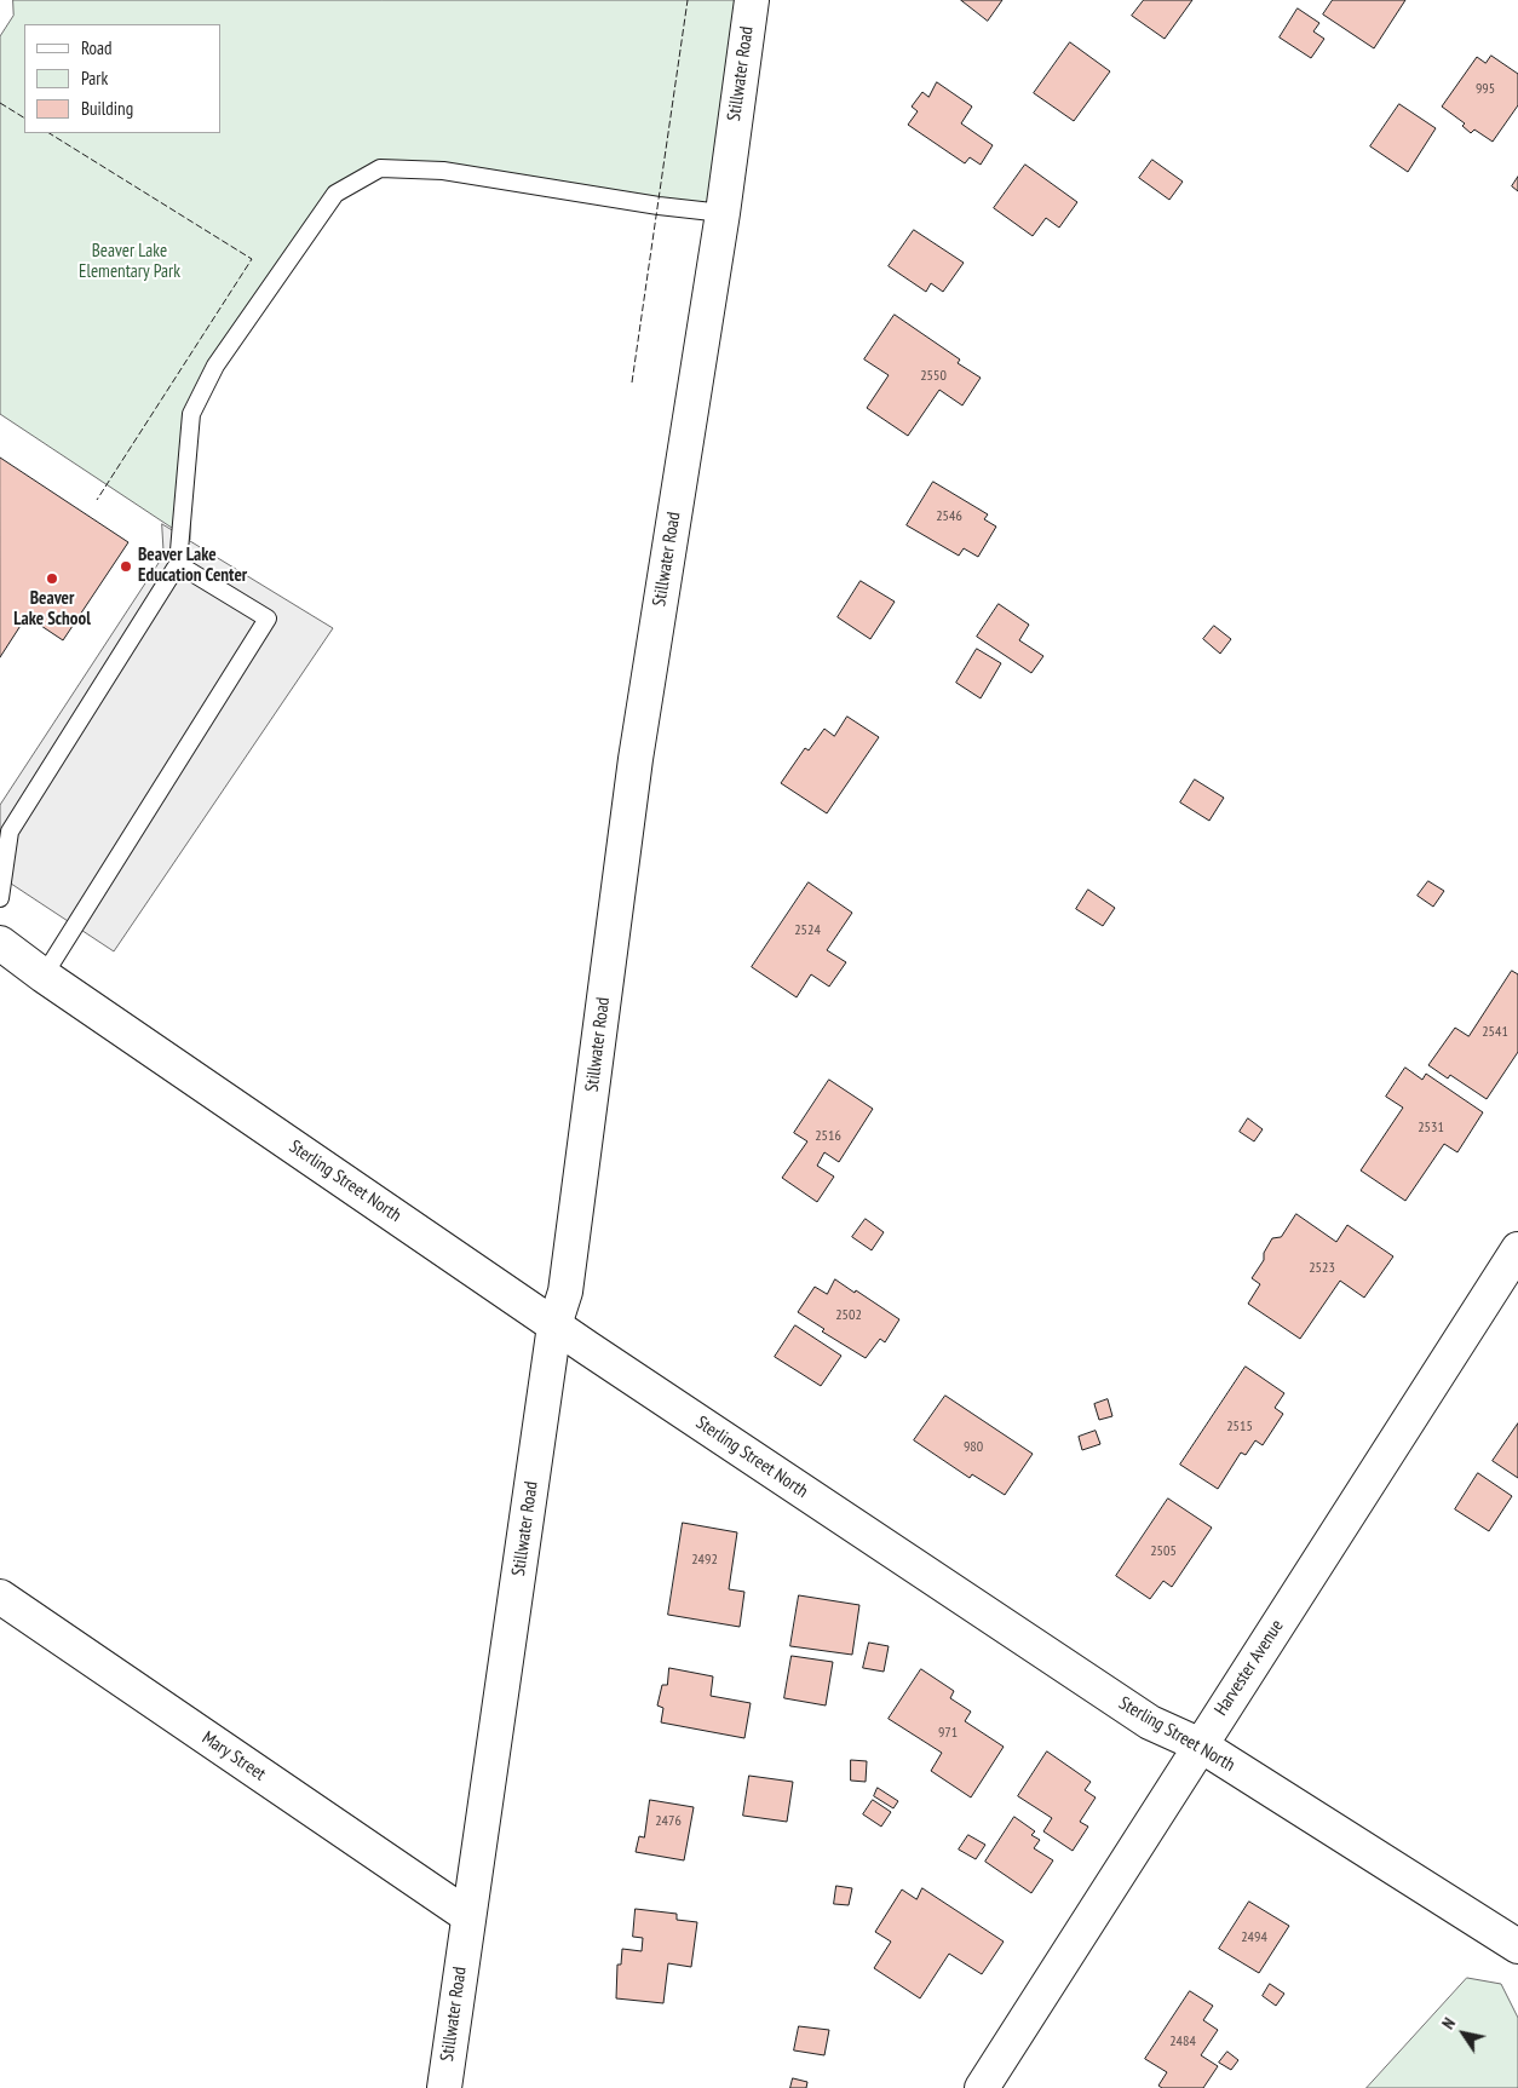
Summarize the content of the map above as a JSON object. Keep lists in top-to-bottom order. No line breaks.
{"streets":{"street":["Stillwater Road","Sterling Street North","Harvester Avenue","Mary Street"]},"crossings":[["Stillwater Road","Sterling Street North"],["Stillwater Road","Mary Street"],["Sterling Street North","Harvester Avenue"]],"parks":["Beaver Lake Elementary Park"],"places":["Beaver Lake Education Center","Beaver Lake School"],"house_numbers":["995","2550","2546","2524","2541","2531","2516","2523","2502","2515","980","2505","2492","971","2476","2494","2484"],"legend":["Road","Park","Building"],"north":"top left"}
